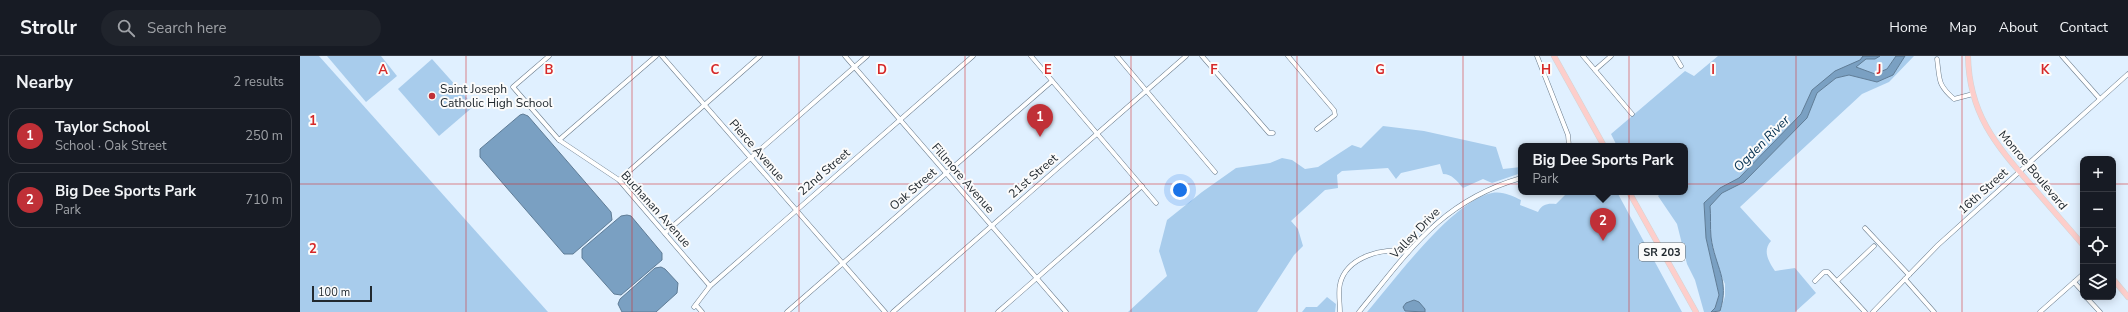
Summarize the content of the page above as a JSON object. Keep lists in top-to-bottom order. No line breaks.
{"streets":{"main road":["Monroe Boulevard","SR 203"],"street":["Pierce Avenue","22nd Street","21st Street","Fillmore Avenue","Oak Street","16th Street","Buchanan Avenue","Valley Drive"]},"crossings":[["Pierce Avenue","22nd Street"],["Pierce Avenue","Oak Street"],["Monroe Boulevard","16th Street"],["22nd Street","Fillmore Avenue"],["22nd Street","Buchanan Avenue"],["21st Street","Fillmore Avenue"],["Fillmore Avenue","Oak Street"]],"water":["Ogden River"],"places":["Saint Joseph Catholic High School"],"scale_bar":"100 m","page":{"header":"Strollr","search":"Search here","nav":["Home","Map","About","Contact"],"heading":["Nearby","2 results"],"pins":["1","2"],"list":[{"mark":"1","name":"Taylor School","note":"School · Oak Street","value":"250 m"},{"mark":"2","name":"Big Dee Sports Park","note":"Park","value":"710 m"}],"popup":["Big Dee Sports Park","Park"],"map_buttons":["+","−"],"scale":"100 m"},"grid":{"columns":["A","B","C","D","E","F","G","H","I","J","K"],"rows":["1","2"]}}
